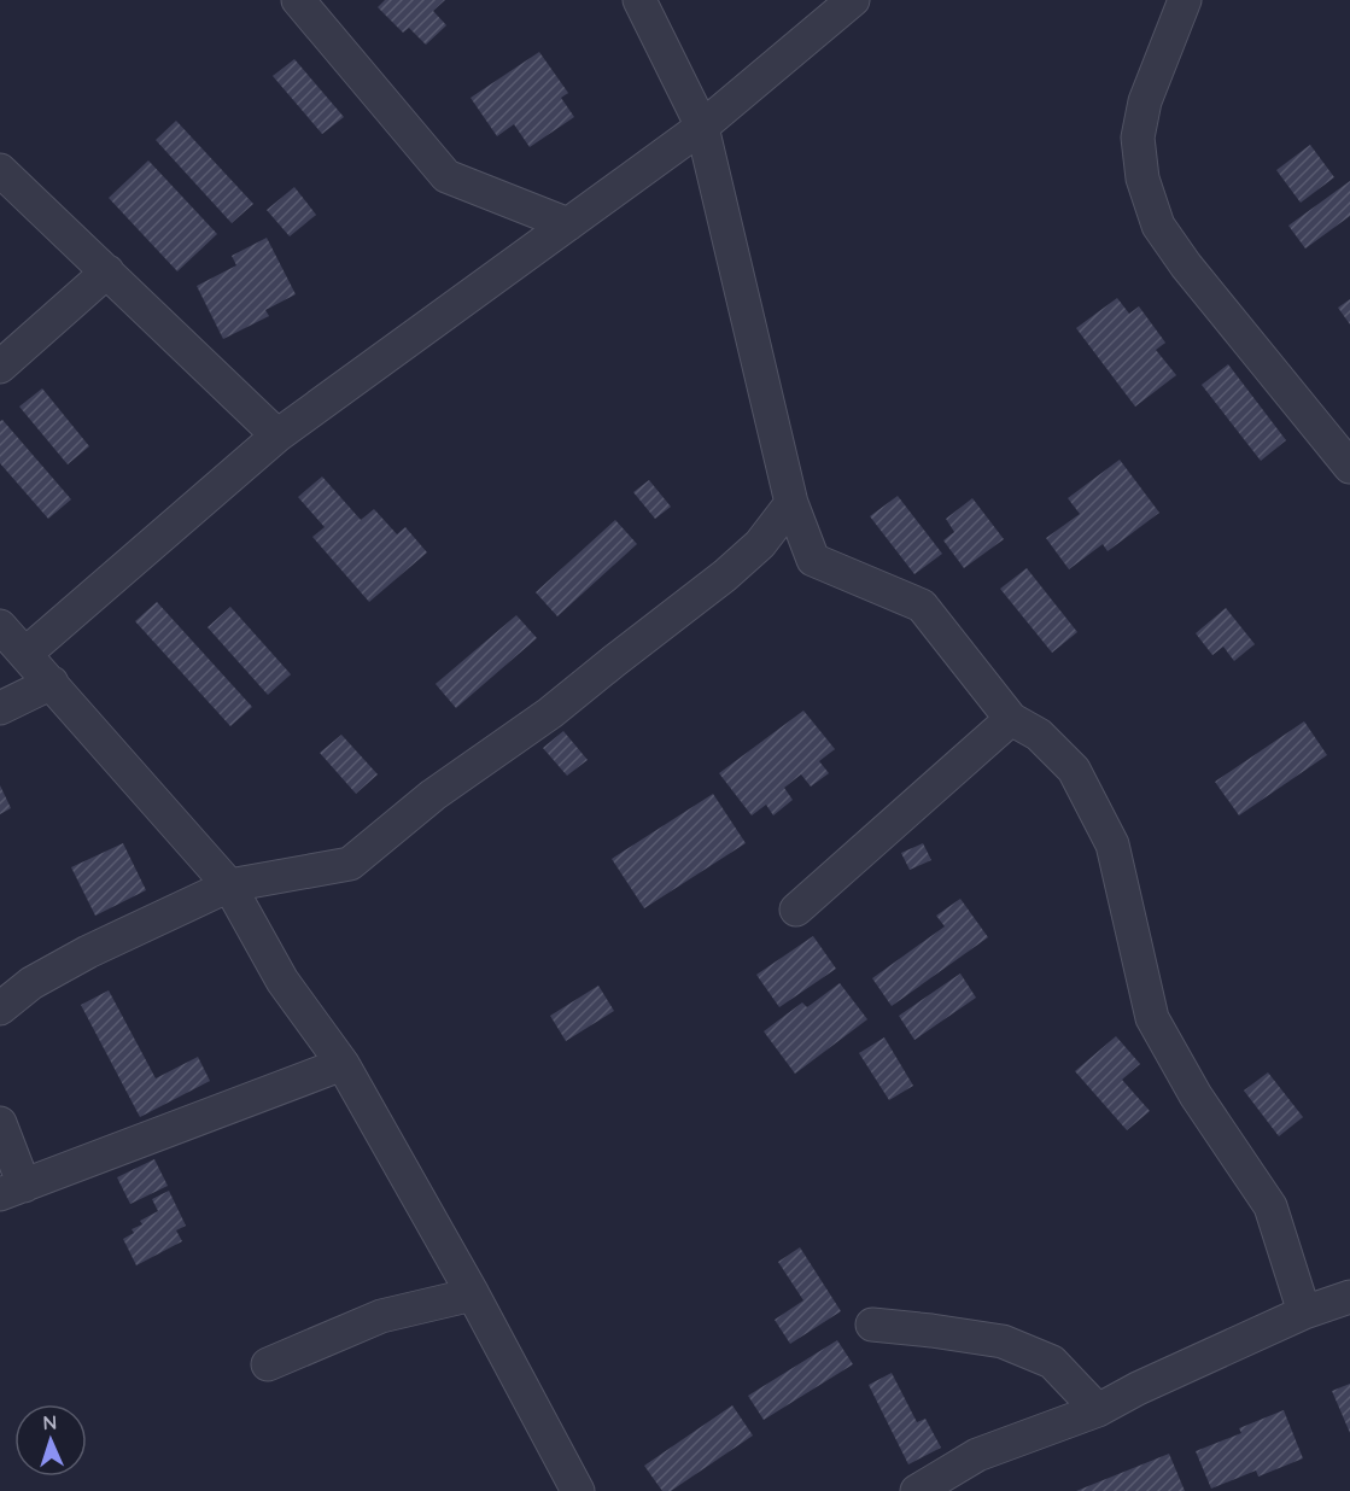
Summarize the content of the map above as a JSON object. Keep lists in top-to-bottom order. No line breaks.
{"north":"top"}
